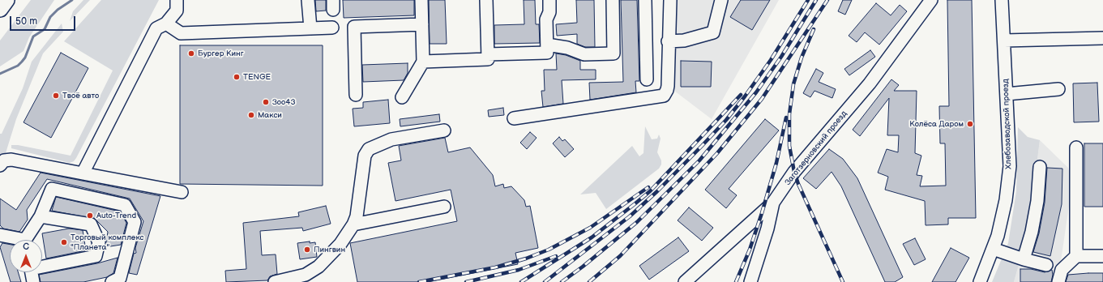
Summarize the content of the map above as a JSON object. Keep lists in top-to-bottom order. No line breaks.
{"streets":{"street":["Хлебозаводской проезд","Заготзерновский проезд"]},"places":["Бургер Кинг","TENGE","Твоё авто","Зоо43","Макси","Колёса Даром","Auto-Trend","Торговый комплекс \"Планета\"","Пингвин"],"scale_bar":"50 m","north":"top"}
